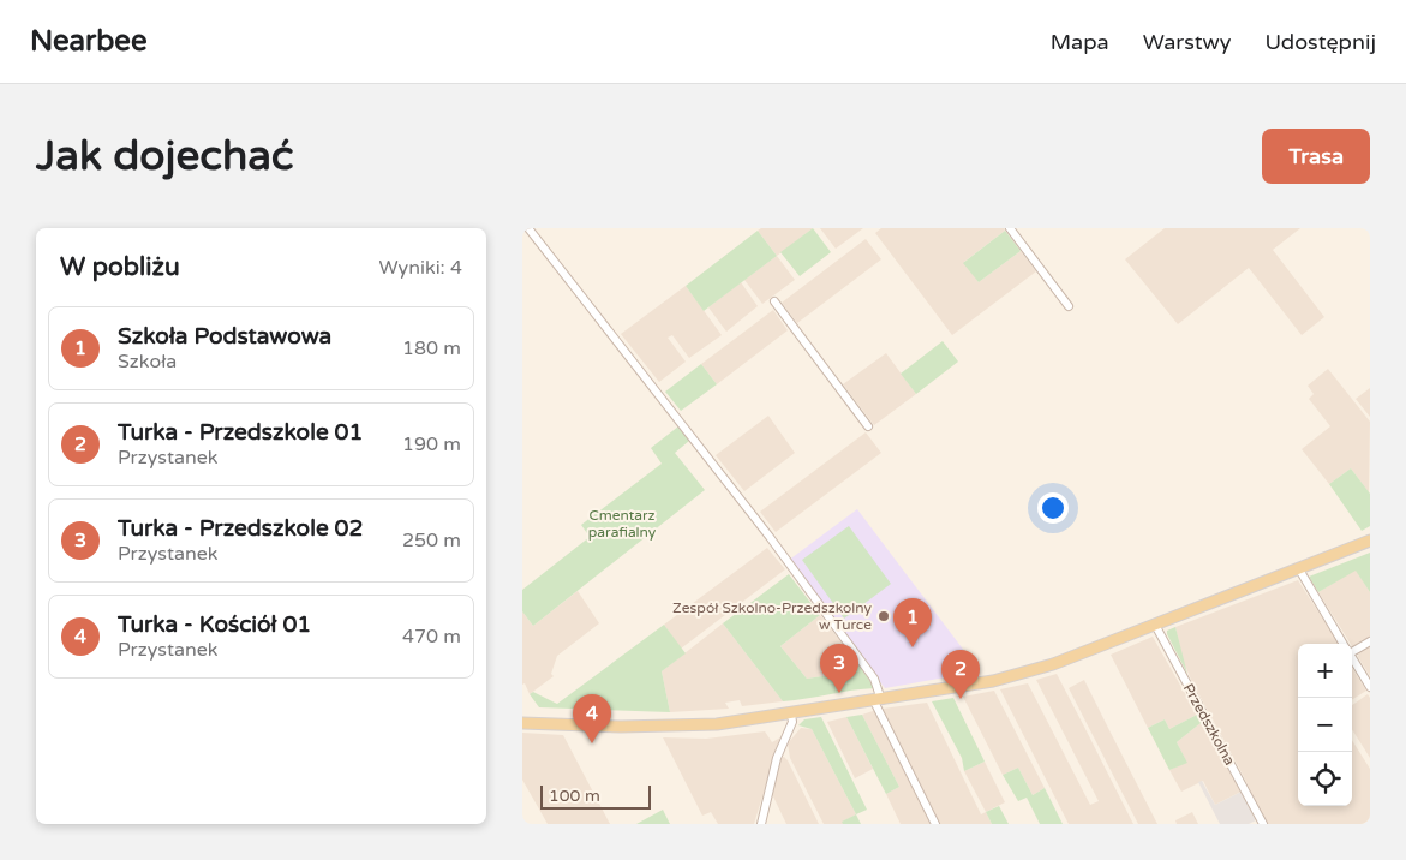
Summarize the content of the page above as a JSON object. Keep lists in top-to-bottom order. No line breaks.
{"streets":{"street":["Przedszkolna"]},"parks":["Cmentarz parafialny"],"places":["Zespół Szkolno-Przedszkolny w Turce"],"scale_bar":"100 m","page":{"header":"Nearbee","nav":["Mapa","Warstwy","Udostępnij"],"buttons":"Trasa","title":"Jak dojechać","heading":["W pobliżu","Wyniki: 4"],"list":[{"mark":"1","name":"Szkoła Podstawowa","note":"Szkoła","value":"180 m"},{"mark":"2","name":"Turka - Przedszkole 01","note":"Przystanek","value":"190 m"},{"mark":"3","name":"Turka - Przedszkole 02","note":"Przystanek","value":"250 m"},{"mark":"4","name":"Turka - Kościół 01","note":"Przystanek","value":"470 m"}],"pins":["1","3","2","4"],"map_buttons":["+","−"],"scale":"100 m"}}
